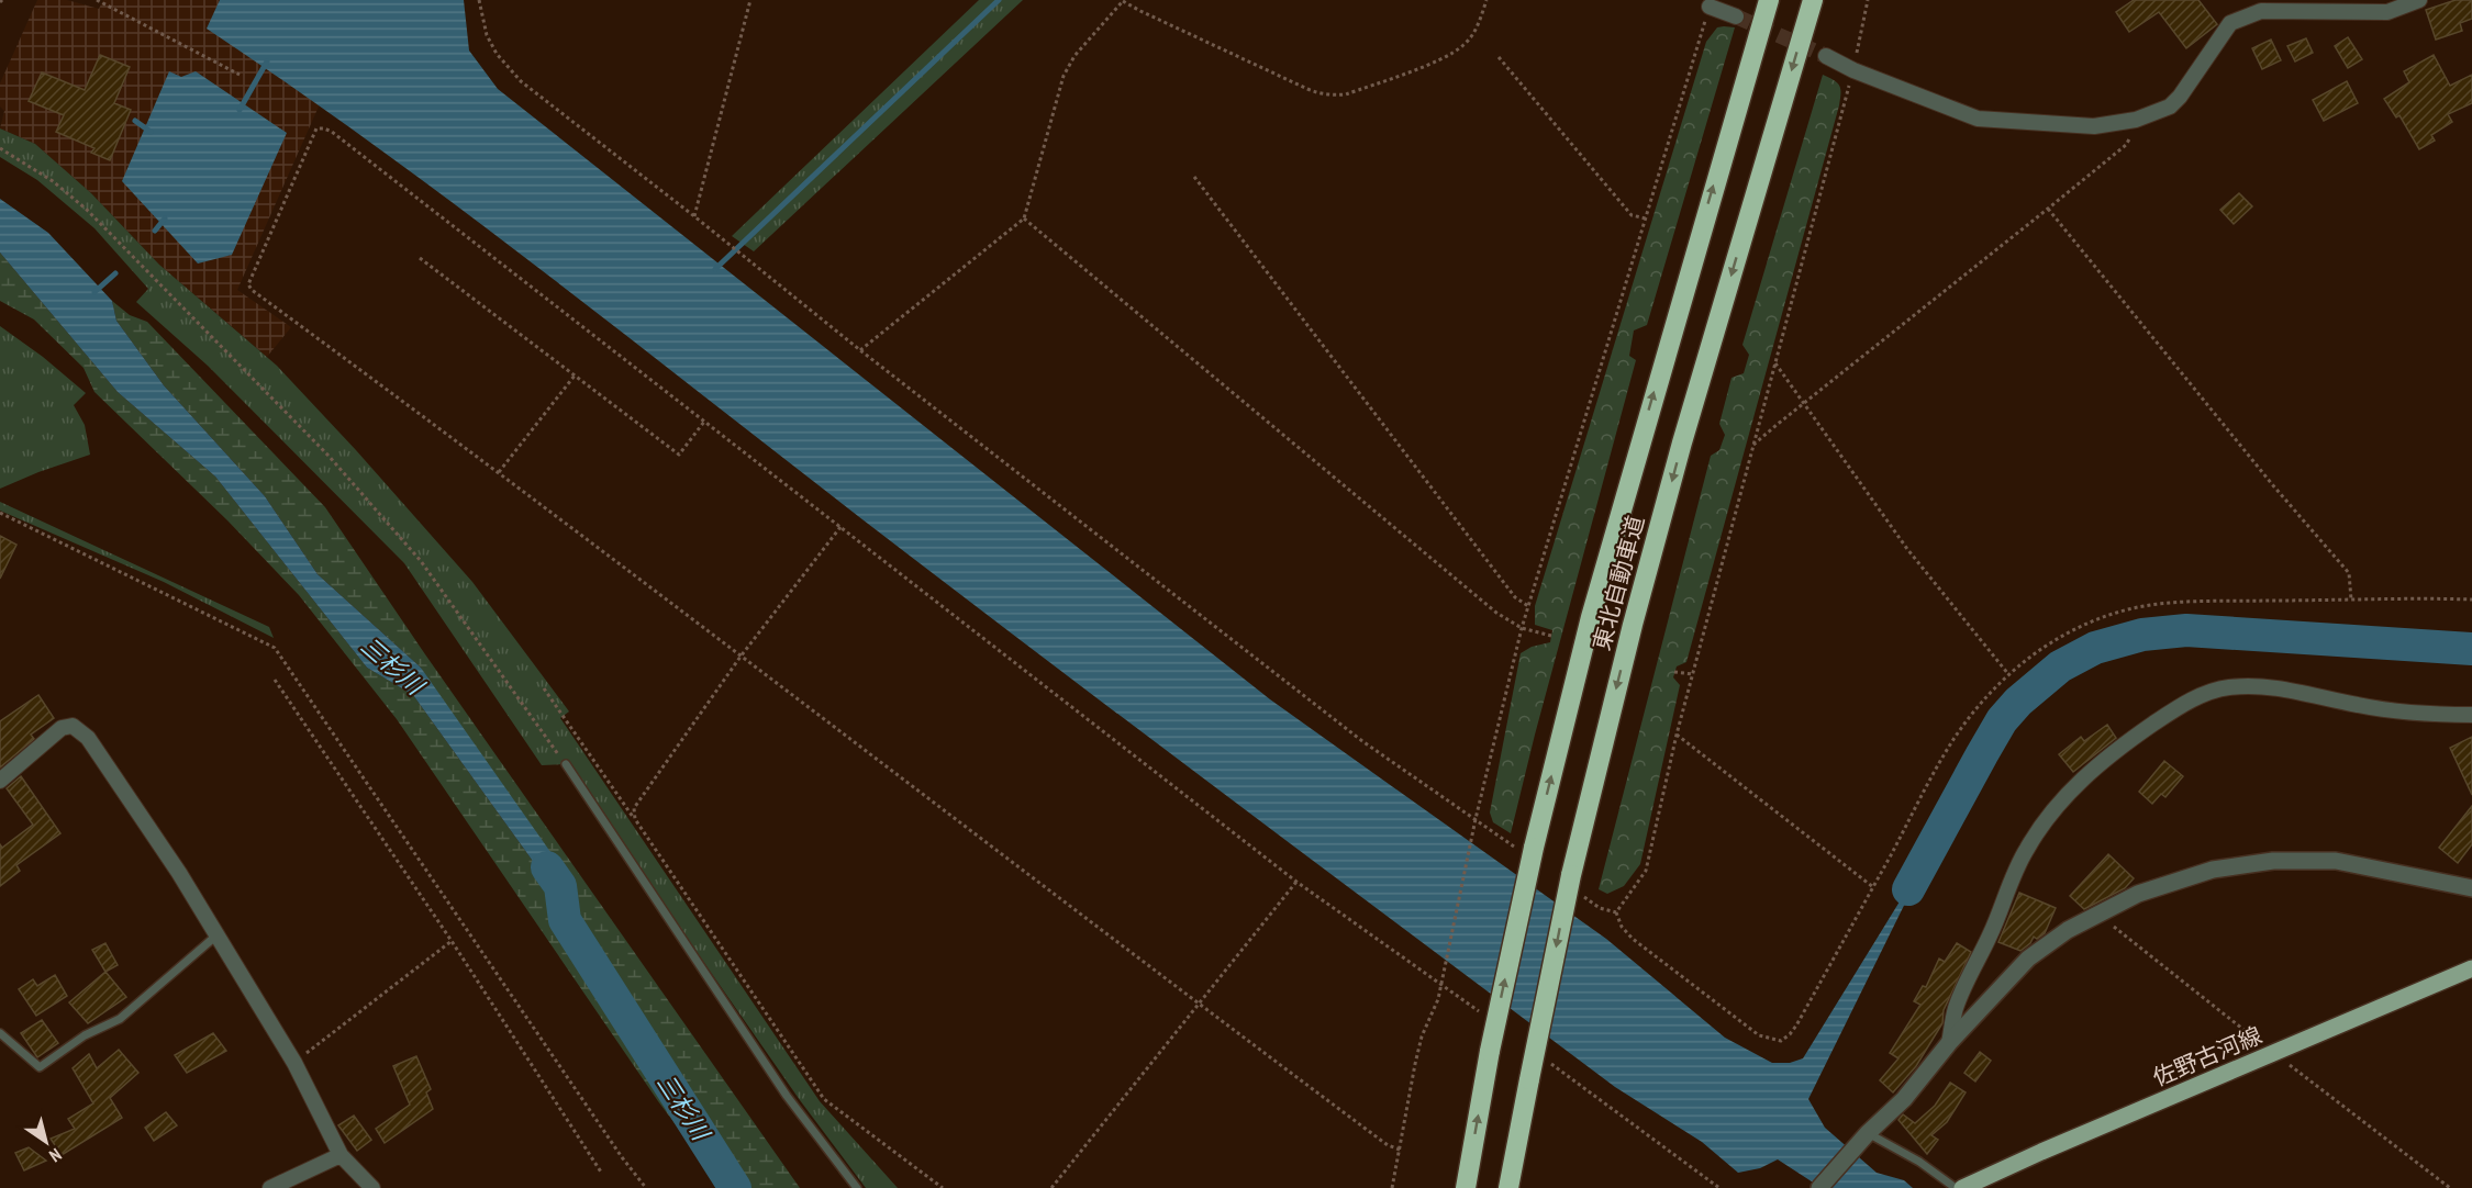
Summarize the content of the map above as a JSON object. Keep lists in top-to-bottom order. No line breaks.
{"streets":{"highway":["東北自動車道"],"main road":["佐野古河線"]},"water":["三杉川"],"north":"bottom right"}
